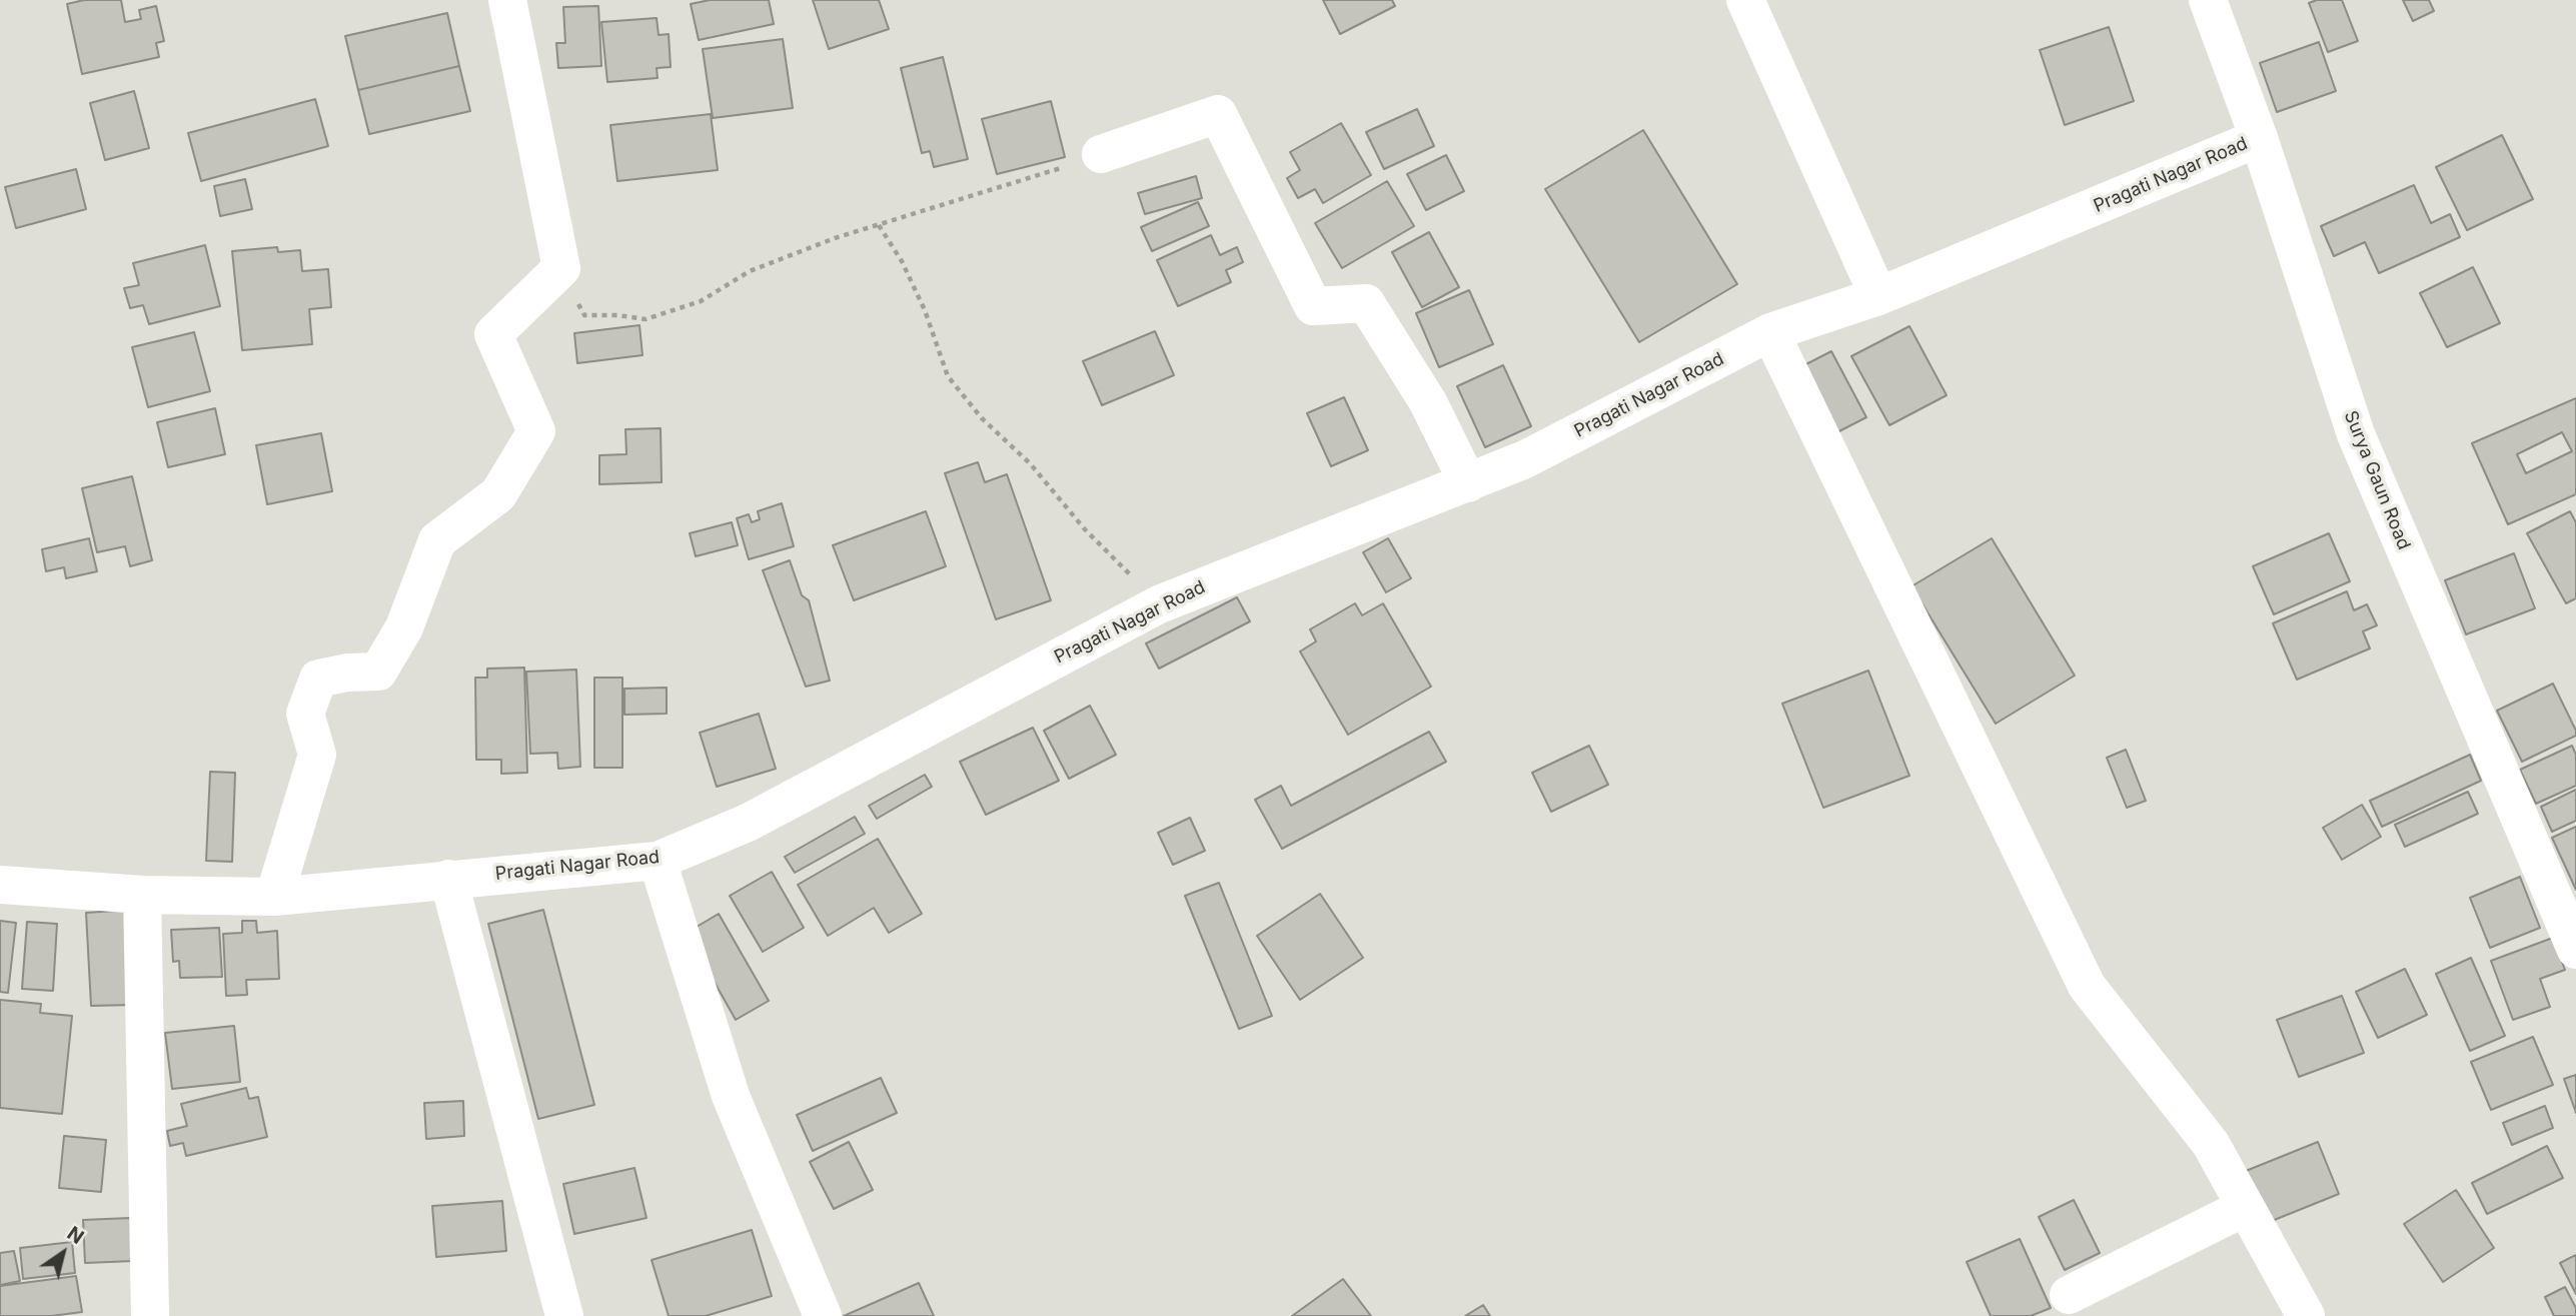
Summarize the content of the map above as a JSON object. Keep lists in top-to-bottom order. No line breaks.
{"streets":{"street":["Pragati Nagar Road","Surya Gaun Road"]},"crossings":[["Pragati Nagar Road","Surya Gaun Road"]],"north":"top right"}
